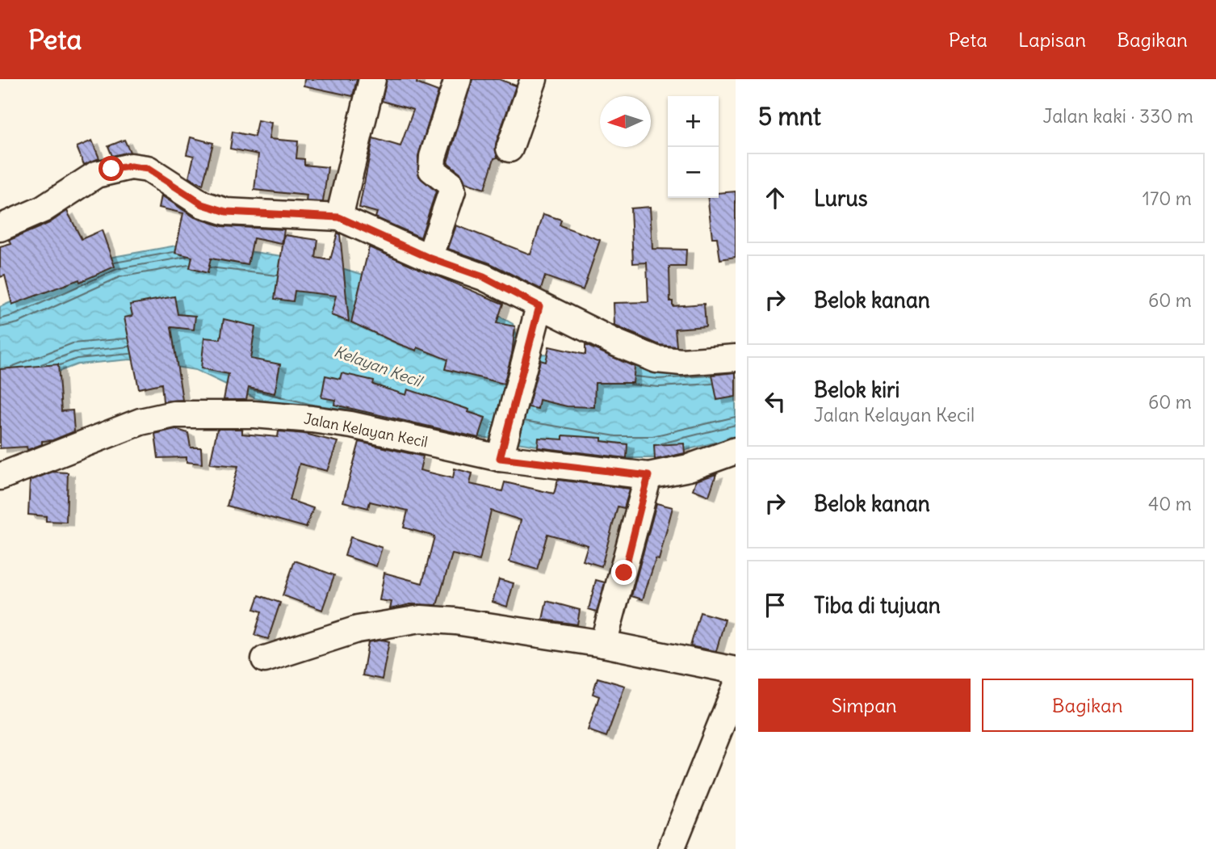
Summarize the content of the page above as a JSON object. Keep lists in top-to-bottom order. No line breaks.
{"streets":{"street":["Jalan Kelayan Kecil"]},"water":["Kelayan Kecil"],"north":"left","page":{"header":"Peta","nav":["Peta","Lapisan","Bagikan"],"heading":["5 mnt","Jalan kaki · 330 m"],"map_buttons":["+","−"],"list":[["Lurus","170 m"],["Belok kanan","60 m"],["Belok kiri","Jalan Kelayan Kecil","60 m"],["Belok kanan","40 m"],"Tiba di tujuan"],"buttons":["Simpan","Bagikan"]}}
